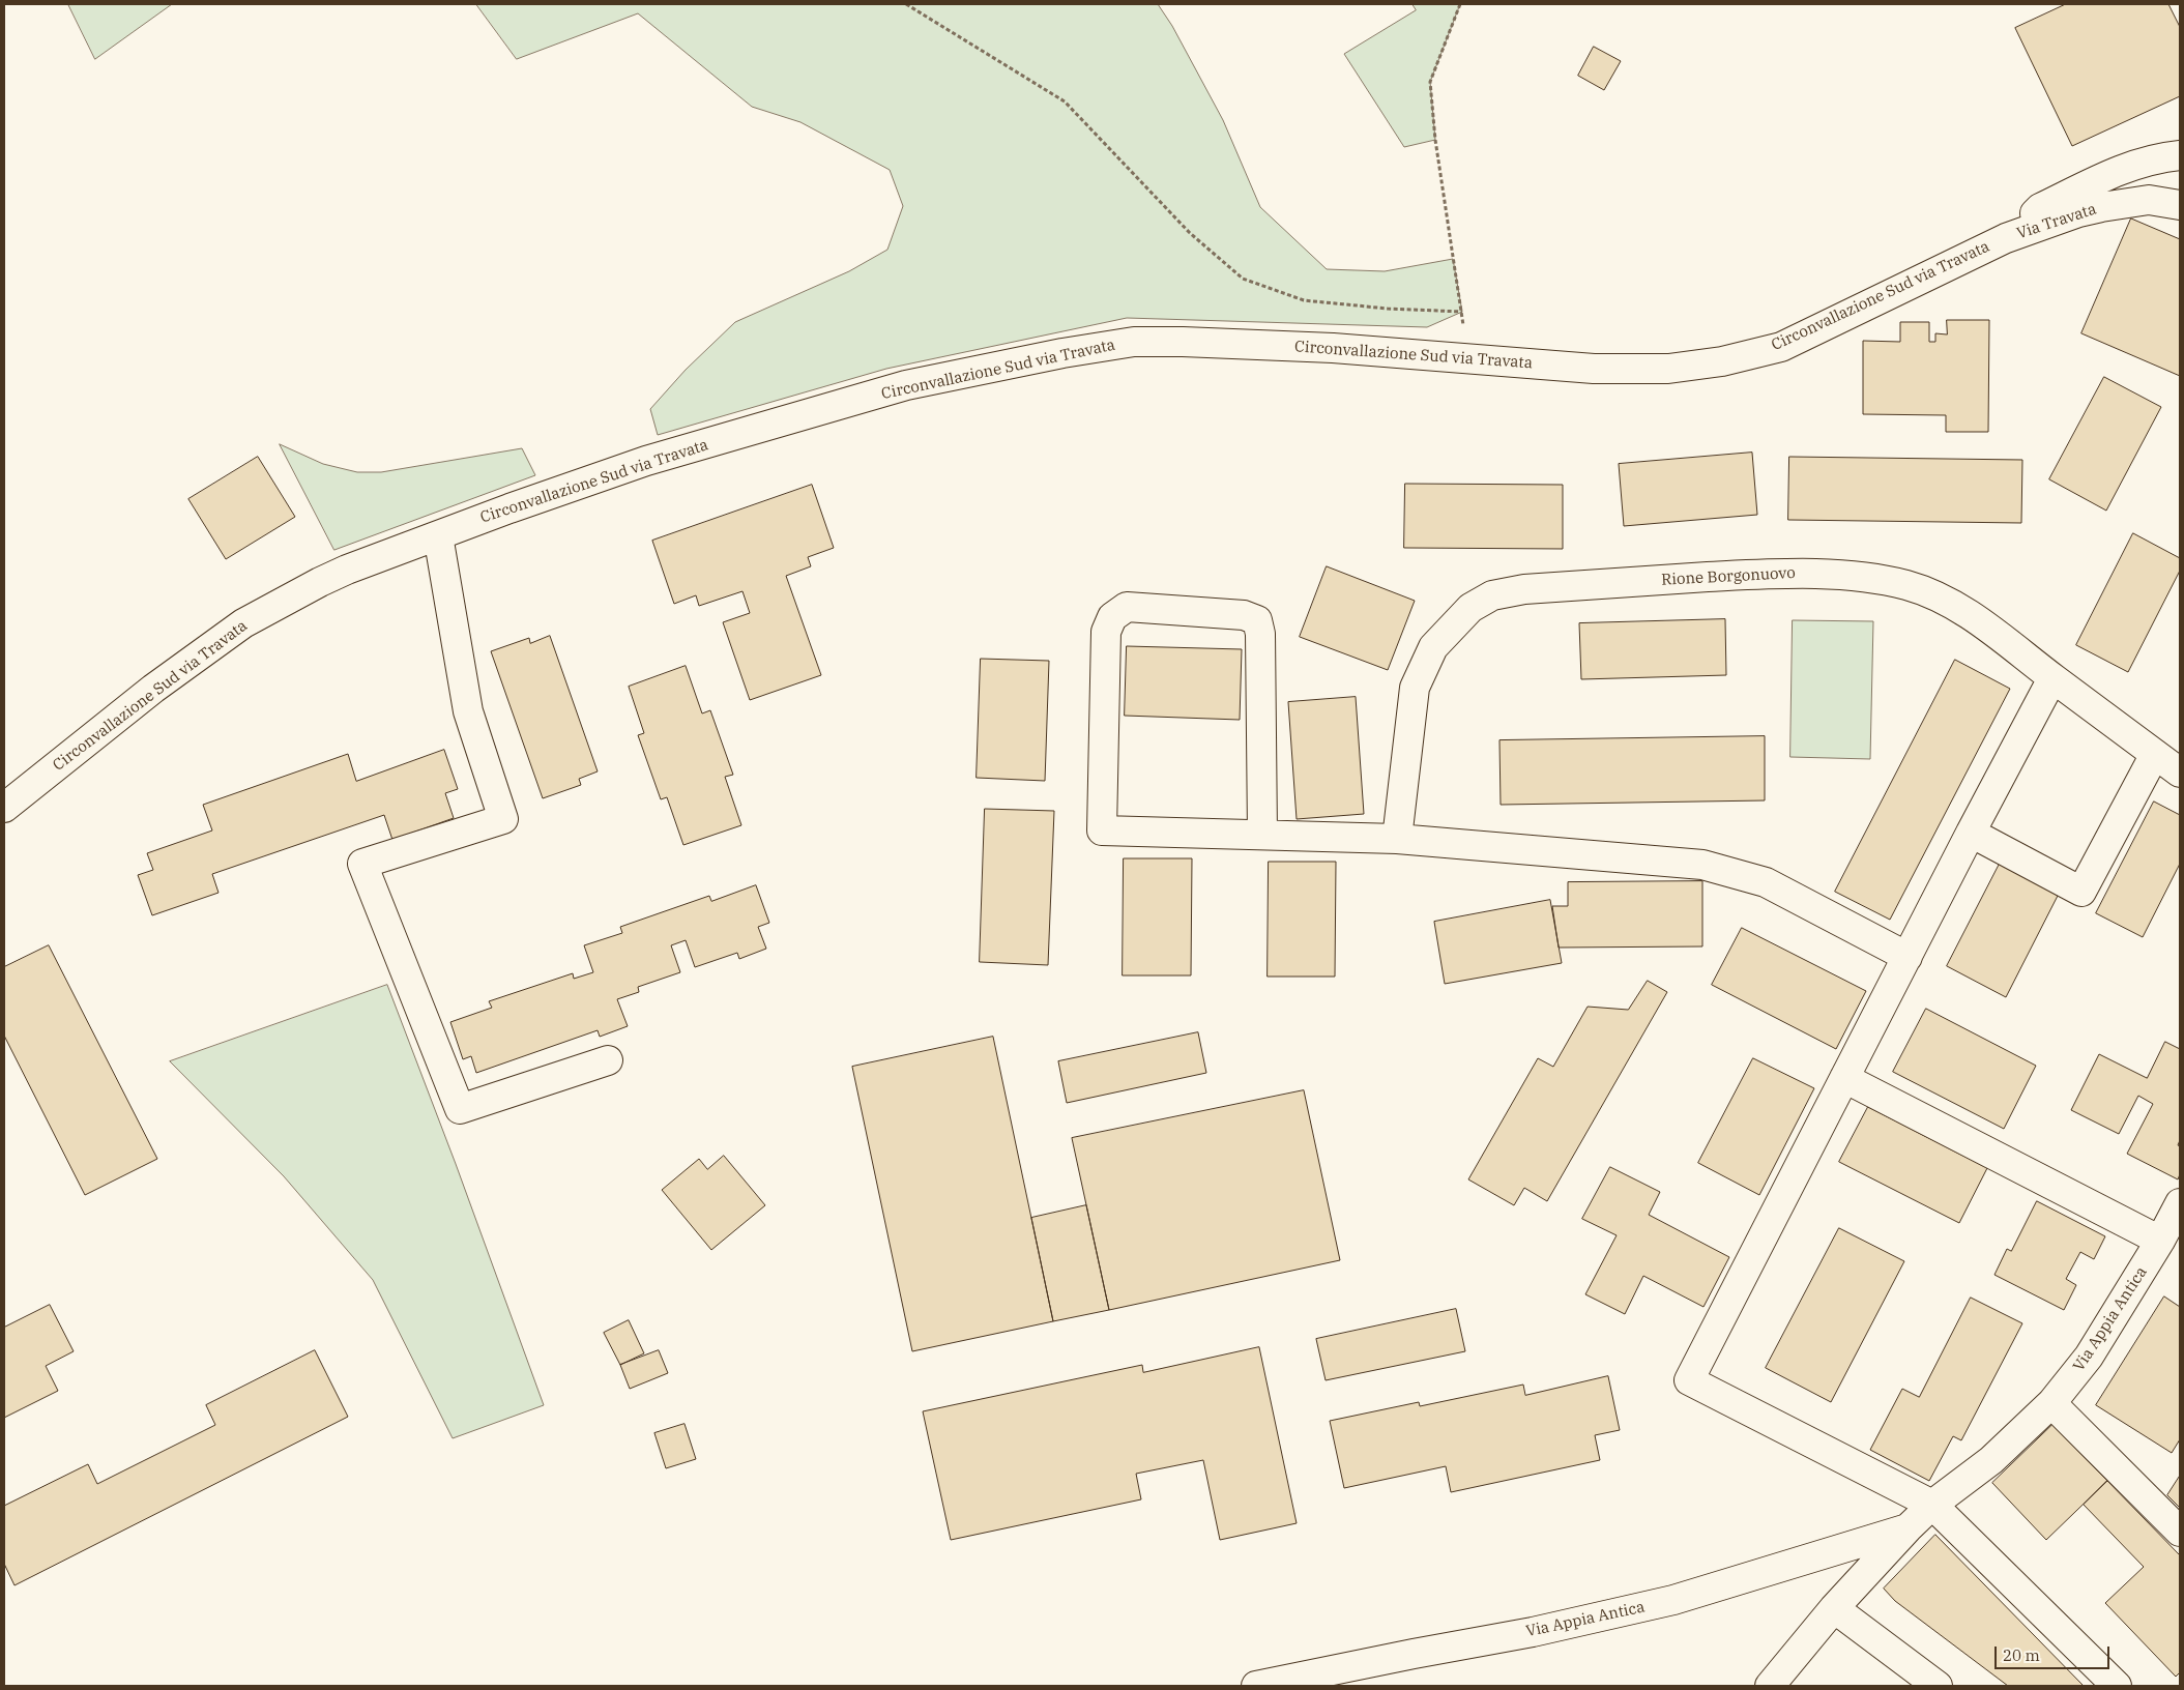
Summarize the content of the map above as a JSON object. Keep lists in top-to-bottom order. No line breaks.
{"streets":{"street":["Via Travata","Circonvallazione Sud via Travata","Rione Borgonuovo","Via Appia Antica"]},"crossings":[["Via Travata","Circonvallazione Sud via Travata"]],"scale_bar":"20 m"}
